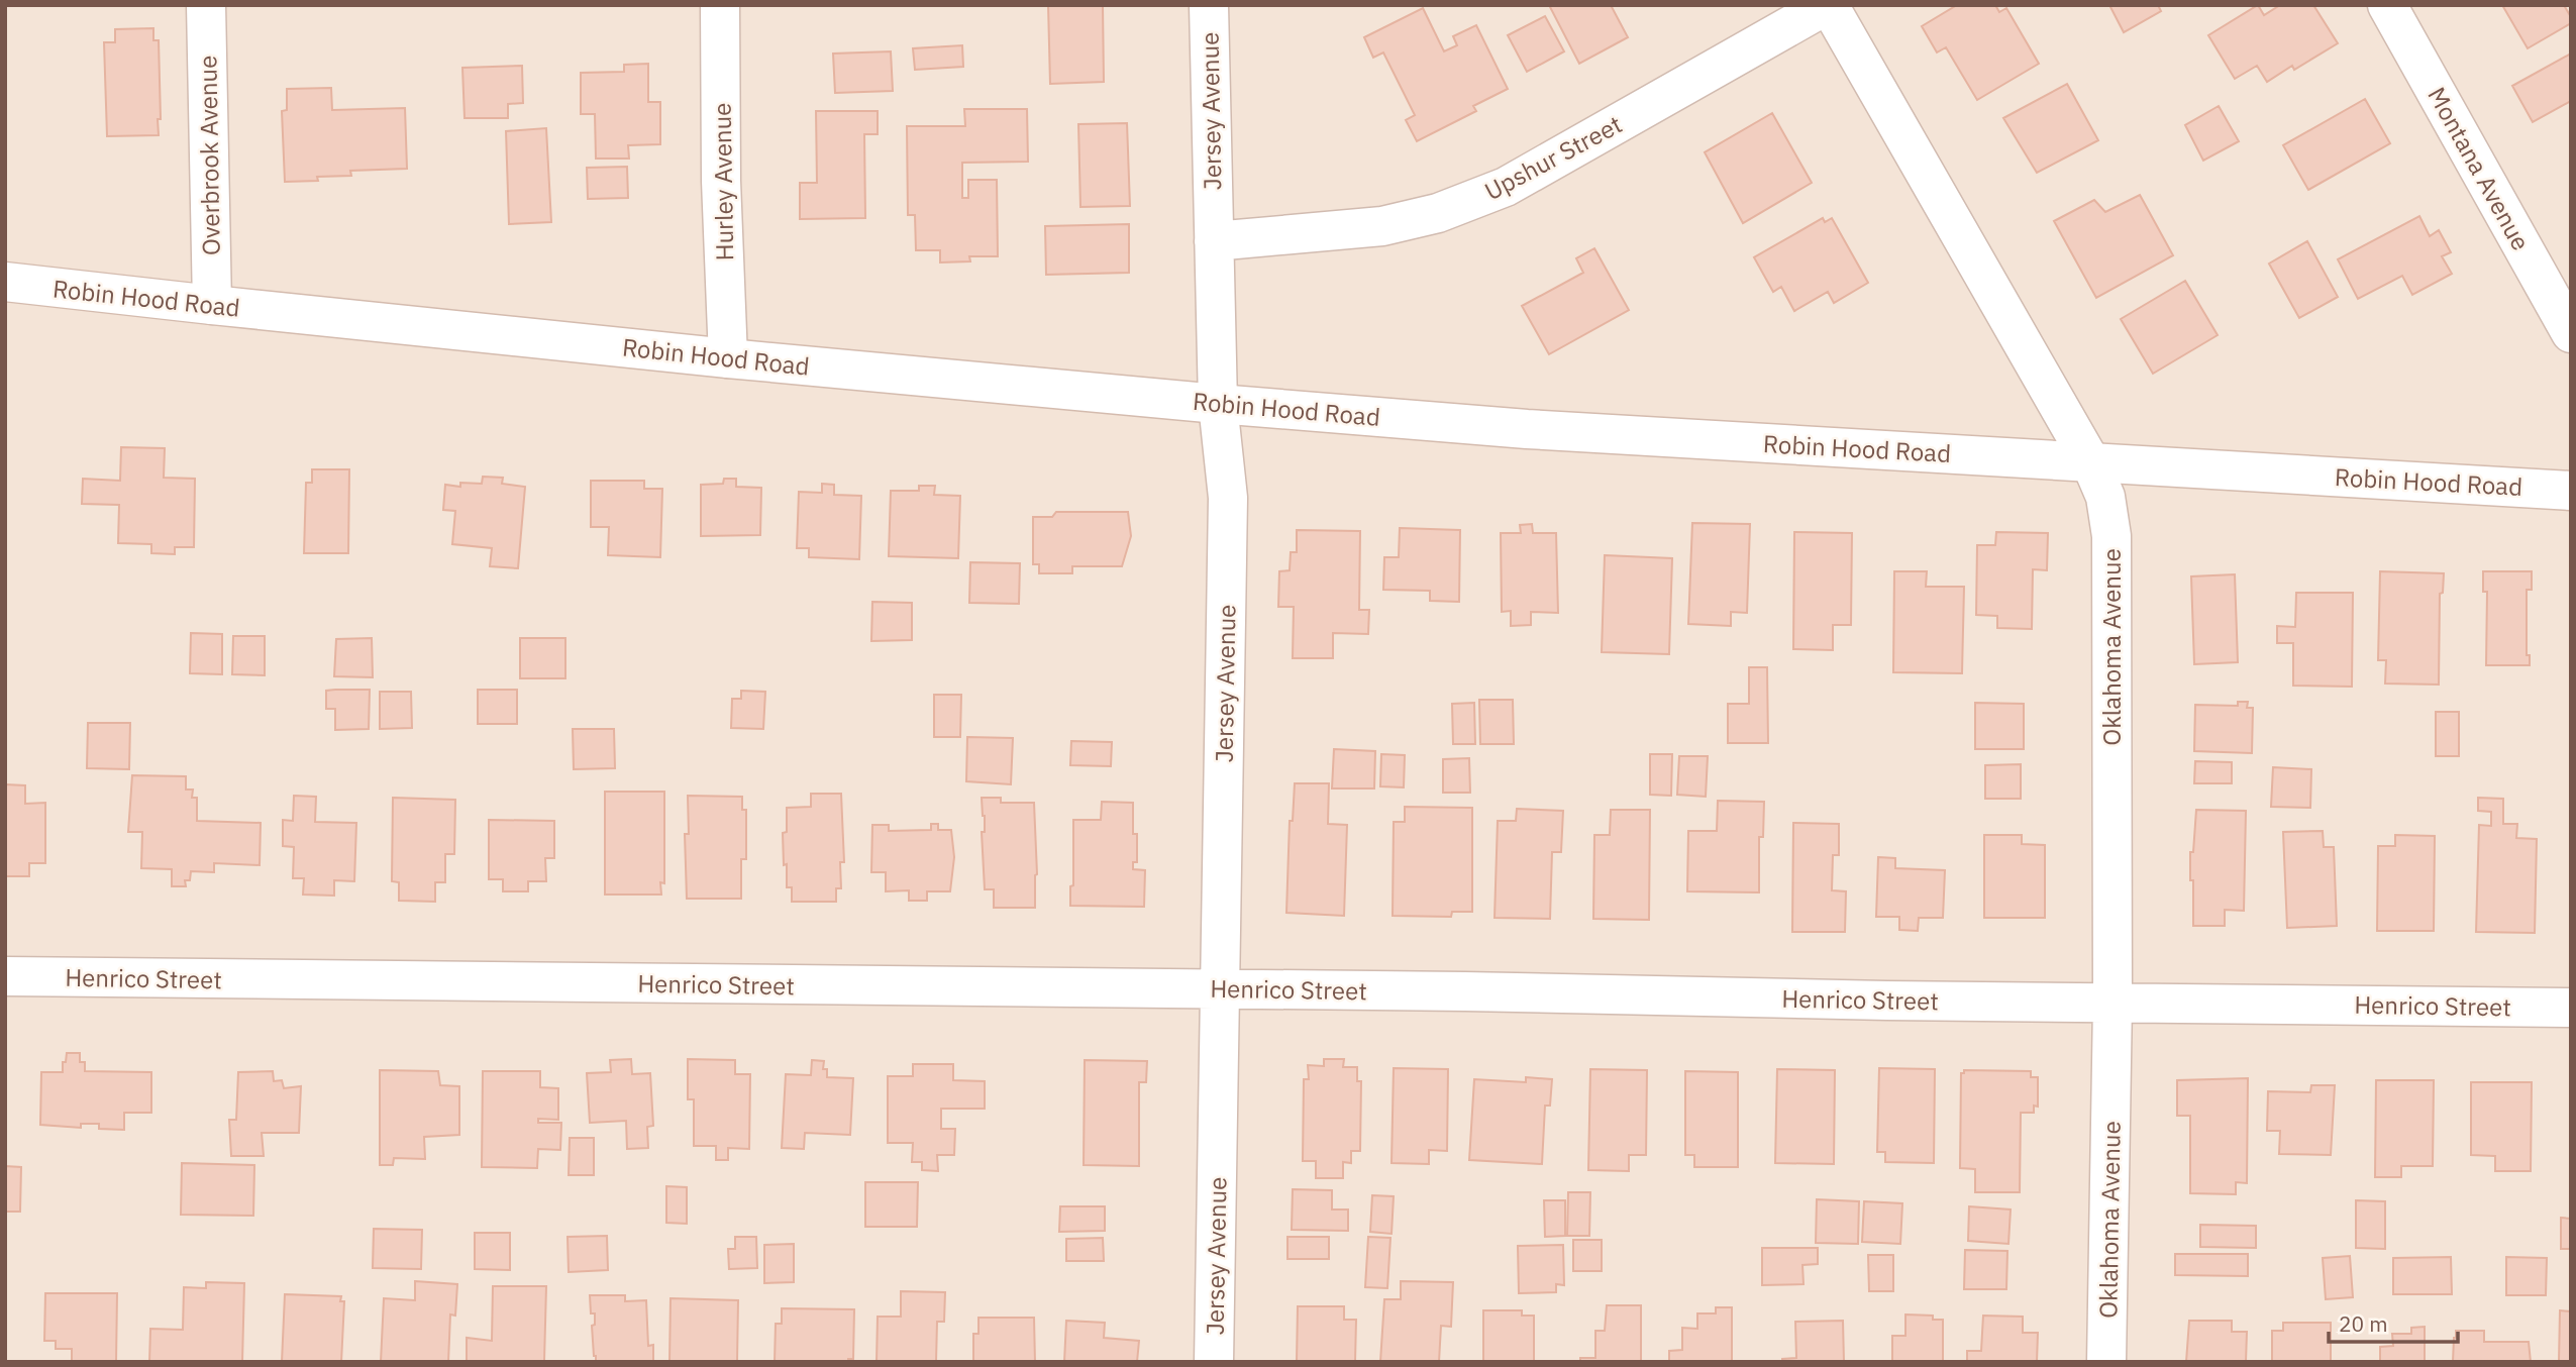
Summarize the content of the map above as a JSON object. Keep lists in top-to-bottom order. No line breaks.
{"streets":{"street":["Jersey Avenue","Overbrook Avenue","Upshur Street","Montana Avenue","Hurley Avenue","Robin Hood Road","Oklahoma Avenue","Henrico Street"]},"crossings":[["Jersey Avenue","Upshur Street"],["Jersey Avenue","Robin Hood Road"],["Jersey Avenue","Henrico Street"],["Overbrook Avenue","Robin Hood Road"],["Upshur Street","Oklahoma Avenue"],["Hurley Avenue","Robin Hood Road"],["Robin Hood Road","Oklahoma Avenue"],["Oklahoma Avenue","Henrico Street"]],"scale_bar":"20 m"}
